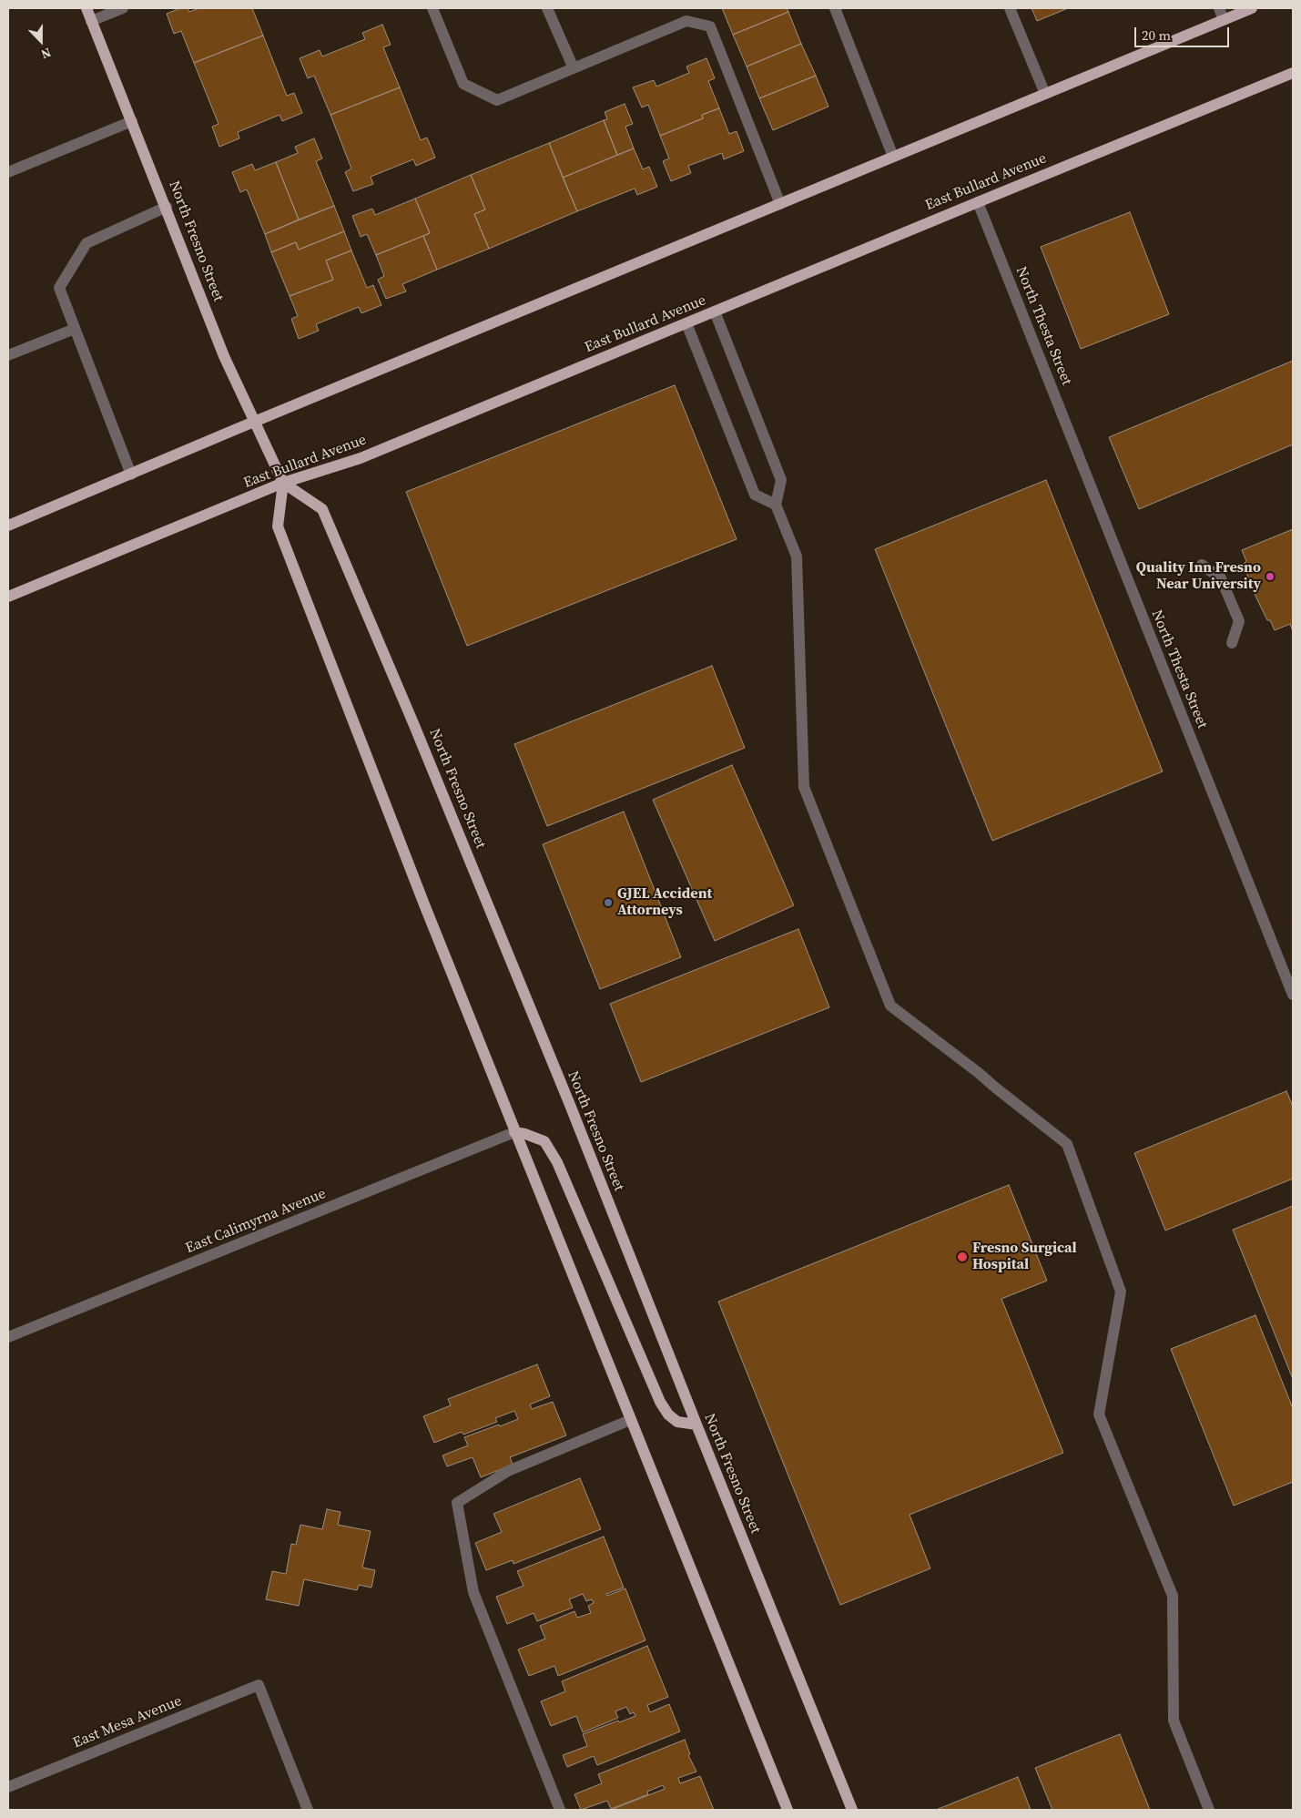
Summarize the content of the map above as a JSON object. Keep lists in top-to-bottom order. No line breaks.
{"streets":{"main road":["East Bullard Avenue","North Fresno Street"],"street":["North Thesta Street","East Calimyrna Avenue","East Mesa Avenue"]},"crossings":[["East Bullard Avenue","North Fresno Street"],["East Bullard Avenue","North Thesta Street"]],"places":["Quality Inn Fresno Near University","GJEL Accident Attorneys","Fresno Surgical Hospital"],"scale_bar":"20 m","north":"bottom"}
